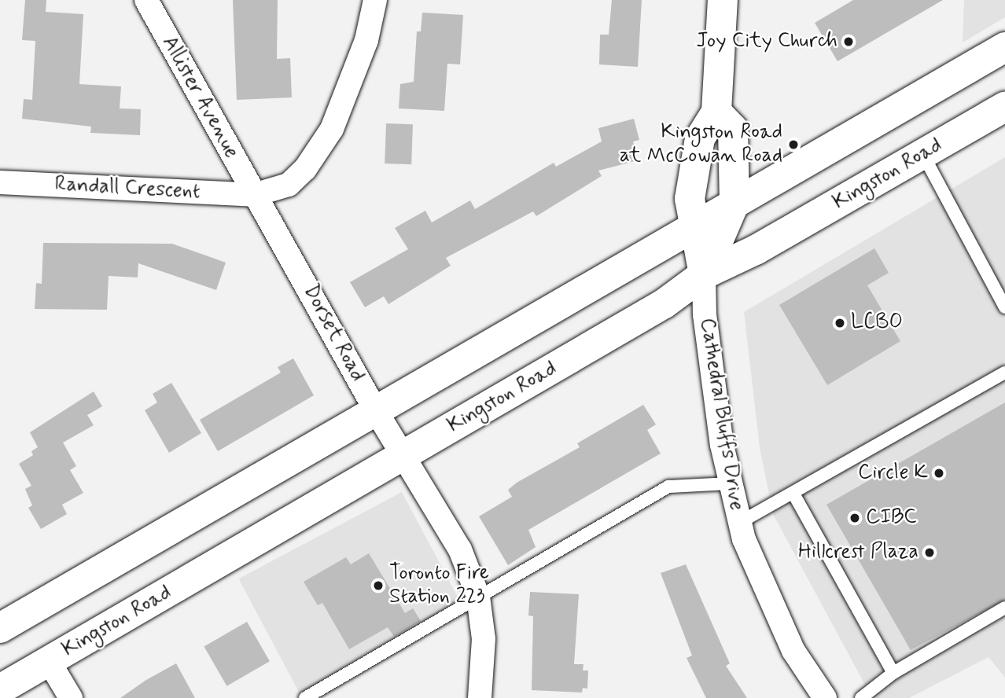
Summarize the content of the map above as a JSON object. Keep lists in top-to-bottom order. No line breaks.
{"streets":{"main road":["Kingston Road"],"street":["Allister Avenue","Randall Crescent","Dorset Road","Cathedral Bluffs Drive"]},"crossings":[["Allister Avenue","Randall Crescent"],["Allister Avenue","Dorset Road"],["Kingston Road","Dorset Road"],["Kingston Road","Cathedral Bluffs Drive"],["Randall Crescent","Dorset Road"]],"places":["Joy City Church","Kingston Road at McCowan Road","LCBO","Circle K","CIBC","Hillcrest Plaza","Toronto Fire Station 223"]}
